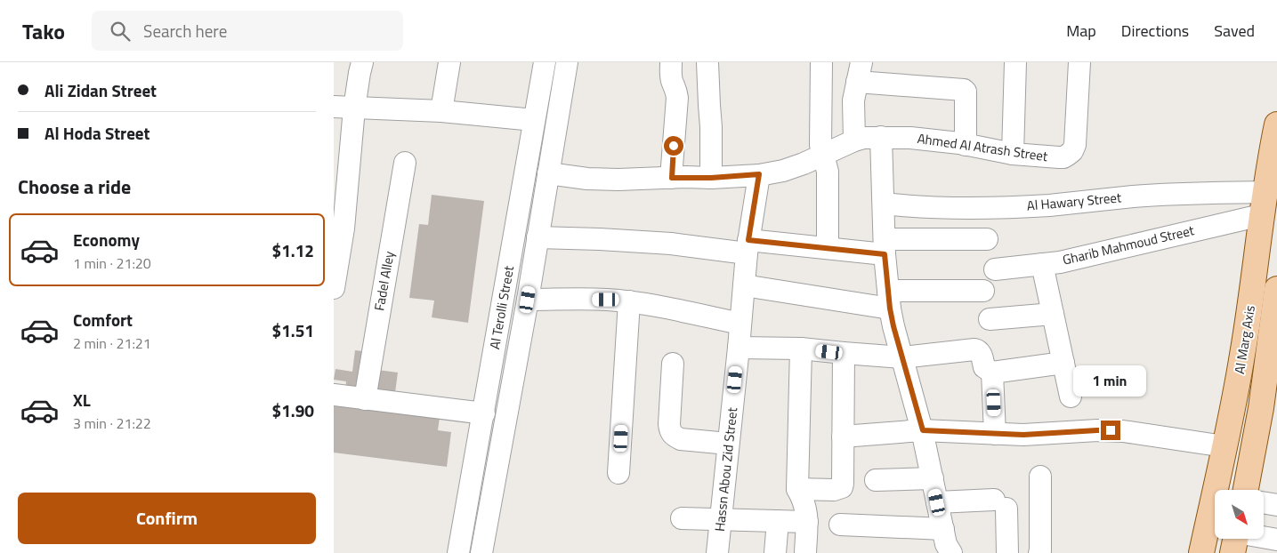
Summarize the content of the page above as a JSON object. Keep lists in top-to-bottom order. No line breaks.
{"streets":{"main road":["Al Marg Axis"],"street":["Ahmed Al Atrash Street","Al Hawary Street","Gharib Mahmoud Street","Fadel Alley","Al Terolli Street","Hassn Abou Zid Street"]},"crossings":[["Ahmed Al Atrash Street","Al Terolli Street"],["Ahmed Al Atrash Street","Hassn Abou Zid Street"],["Al Hawary Street","Gharib Mahmoud Street"],["Al Hawary Street","Al Marg Axis"],["Gharib Mahmoud Street","Al Marg Axis"]],"north":"bottom right","page":{"header":"Tako","search":"Search here","nav":["Map","Directions","Saved"],"banner":["Ali Zidan Street","Al Hoda Street"],"heading":"Choose a ride","list":[{"name":"Economy","note":"1 min · 21:20","value":"$1.12"},{"name":"Comfort","note":"2 min · 21:21","value":"$1.51"},{"name":"XL","note":"3 min · 21:22","value":"$1.90"}],"bubble":"1 min","buttons":"Confirm"}}
